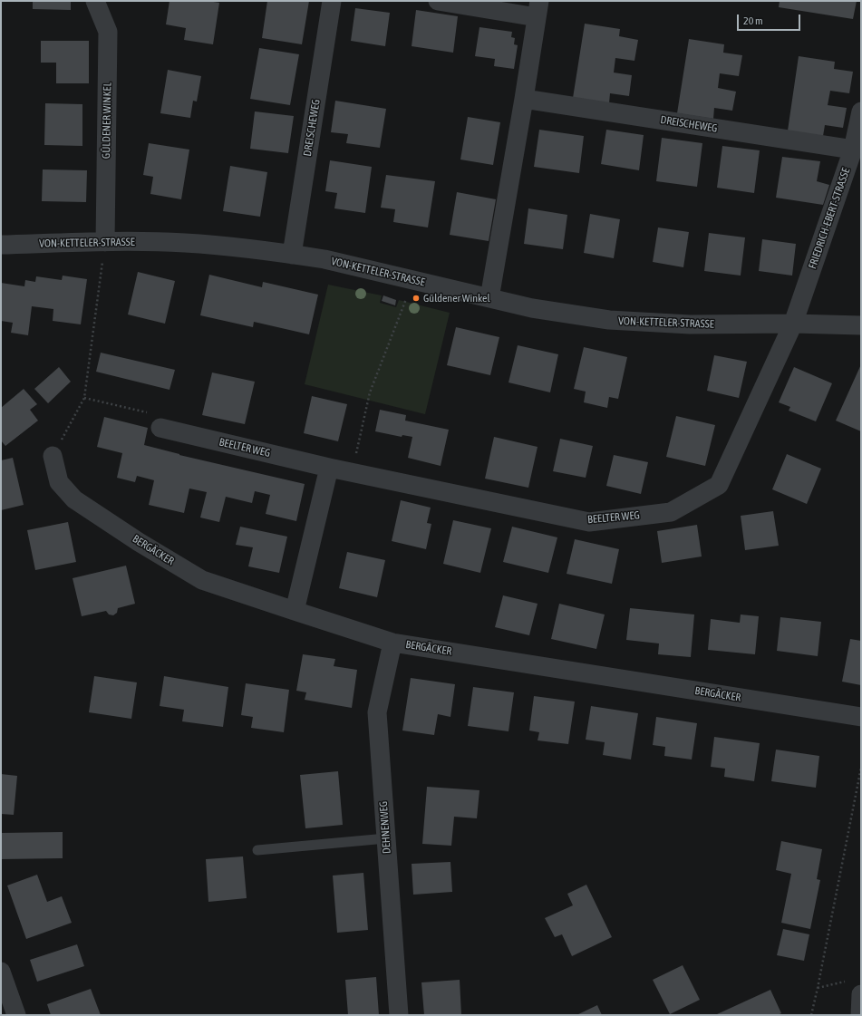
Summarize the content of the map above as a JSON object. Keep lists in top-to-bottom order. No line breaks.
{"streets":{"street":["GÜLDENER WINKEL","DREISCHEWEG","FRIEDRICH-EBERT-STRASSE","VON-KETTELER-STRASSE","BEELTER WEG","BERGÄCKER","DEHNENWEG"]},"crossings":[["GÜLDENER WINKEL","VON-KETTELER-STRASSE"],["DREISCHEWEG","FRIEDRICH-EBERT-STRASSE"],["DREISCHEWEG","VON-KETTELER-STRASSE"],["FRIEDRICH-EBERT-STRASSE","VON-KETTELER-STRASSE"],["FRIEDRICH-EBERT-STRASSE","BEELTER WEG"],["VON-KETTELER-STRASSE","BEELTER WEG"],["BERGÄCKER","DEHNENWEG"]],"places":["Güldener Winkel"],"scale_bar":"20 m"}
